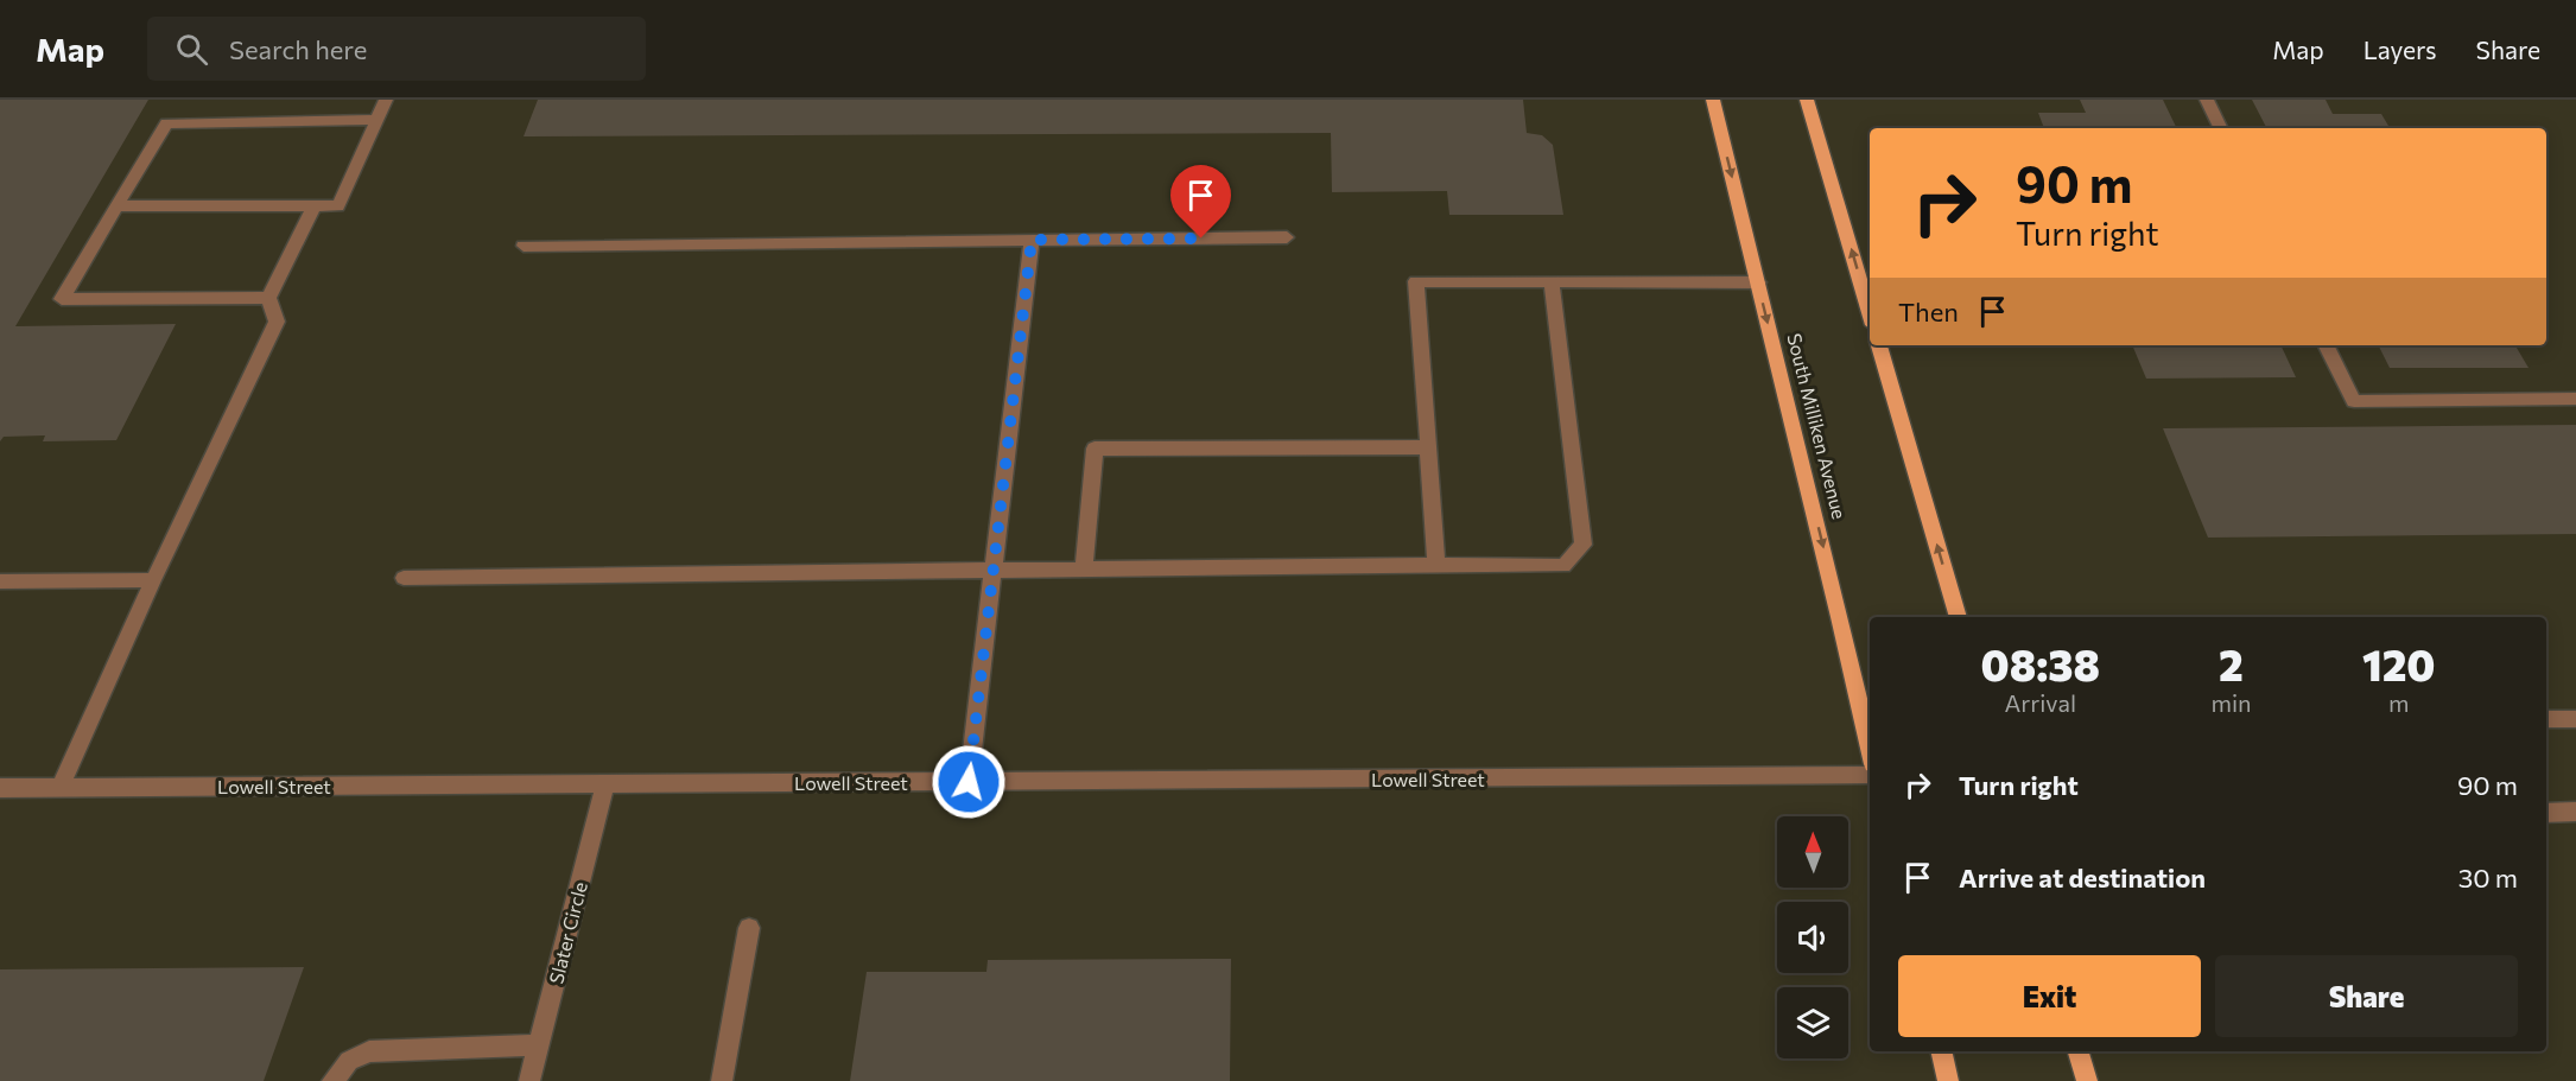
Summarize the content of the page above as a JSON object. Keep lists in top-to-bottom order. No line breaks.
{"streets":{"main road":["South Milliken Avenue"],"street":["Lowell Street","Slater Circle"]},"crossings":[["Lowell Street","Slater Circle"]],"north":"top","page":{"header":"Map","search":"Search here","nav":["Map","Layers","Share"],"turn":["90 m","Turn right"],"then":"Then","eta":["08:38","Arrival","2","min","120","m"],"list":[{"name":"Turn right","value":"90 m"},{"name":"Arrive at destination","value":"30 m"}],"buttons":["Exit","Share"]}}
